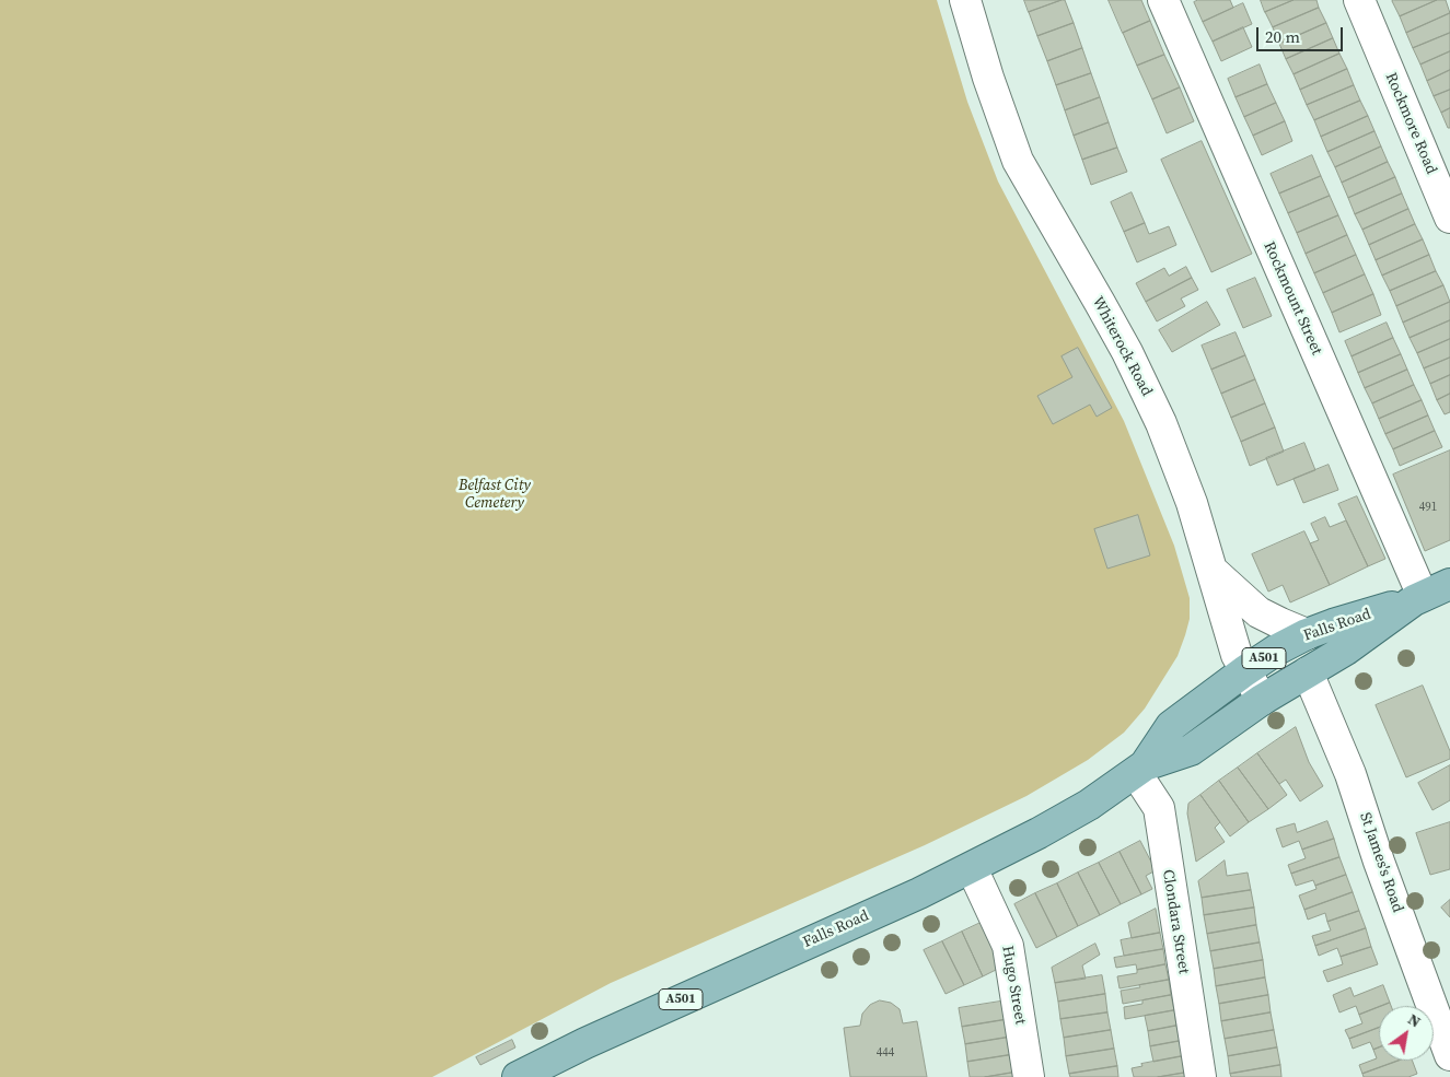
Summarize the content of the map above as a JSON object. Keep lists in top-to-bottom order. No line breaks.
{"streets":{"main road":["Falls Road","A501"],"street":["Rockmore Road","Rockmount Street","Whiterock Road","St James's Road","Clondara Street","Hugo Street"]},"crossings":[["Rockmount Street","Falls Road"],["Whiterock Road","Falls Road"],["Falls Road","St James's Road"],["Falls Road","Clondara Street"],["Falls Road","Hugo Street"]],"parks":["Belfast City Cemetery"],"house_numbers":["491","444"],"scale_bar":"20 m","north":"top right"}
